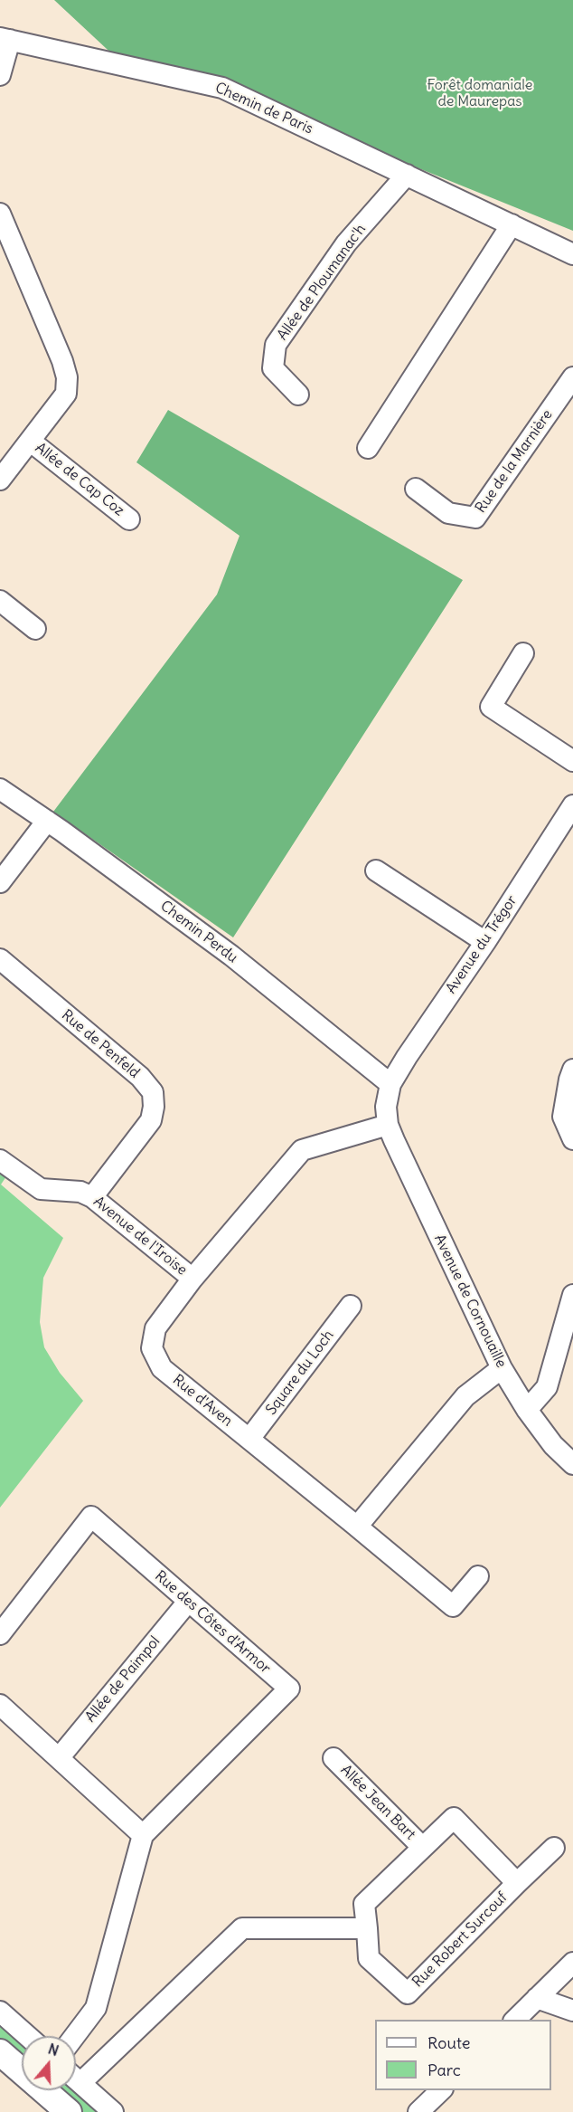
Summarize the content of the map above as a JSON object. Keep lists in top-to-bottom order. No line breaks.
{"streets":{"street":["Chemin de Paris","Allée de Ploumanac'h","Rue de la Marnière","Allée de Cap Coz","Chemin Perdu","Avenue du Trégor","Rue de Penfeld","Avenue de l'Iroise","Avenue de Cornouaille","Square du Loch","Rue d'Aven","Rue des Côtes d'Armor","Allée de Paimpol","Allée Jean Bart","Rue Robert Surcouf"]},"crossings":[["Chemin de Paris","Allée de Ploumanac'h"],["Chemin Perdu","Avenue du Trégor"],["Rue de Penfeld","Avenue de l'Iroise"],["Avenue de l'Iroise","Rue d'Aven"],["Avenue de Cornouaille","Rue d'Aven"],["Square du Loch","Rue d'Aven"],["Rue des Côtes d'Armor","Allée de Paimpol"],["Allée Jean Bart","Rue Robert Surcouf"]],"parks":["Forêt domaniale de Maurepas"],"legend":["Route","Parc"],"north":"top"}
